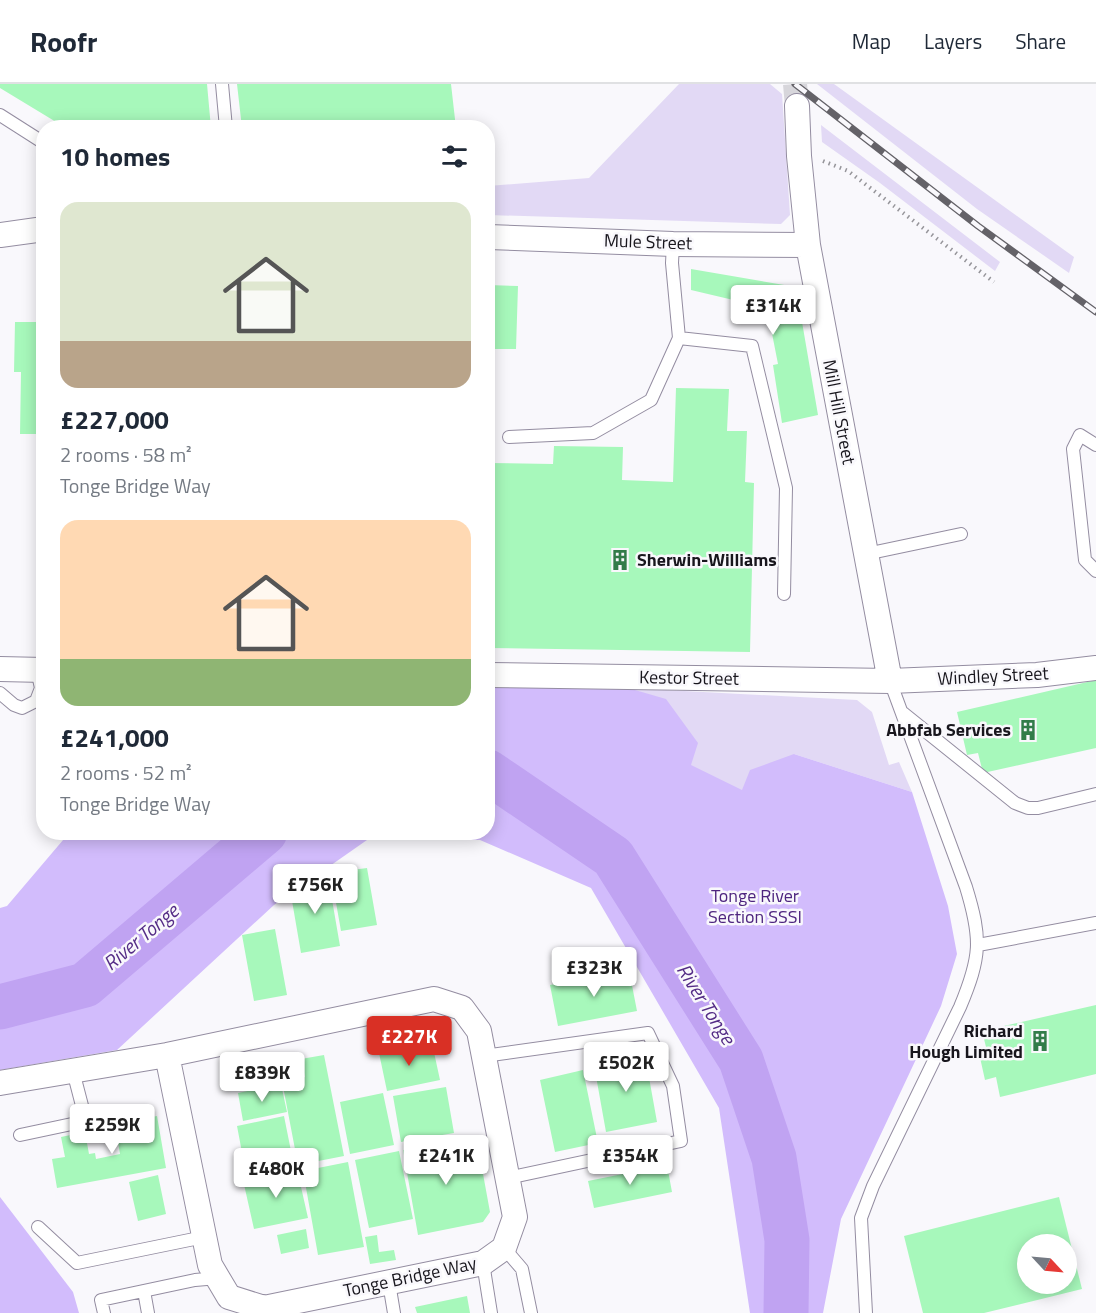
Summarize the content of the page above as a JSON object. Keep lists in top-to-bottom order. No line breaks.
{"streets":{"street":["Mule Street","Mill Hill Street","Windley Street","Kestor Street","Tonge Bridge Way"]},"crossings":[["Mule Street","Mill Hill Street"],["Mill Hill Street","Windley Street"],["Mill Hill Street","Kestor Street"],["Windley Street","Kestor Street"]],"water":["River Tonge"],"parks":["Tonge River Section SSSI"],"places":{"building":["Sherwin-Williams","Abbfab Services","Richard Hough Limited"]},"north":"bottom right","page":{"header":"Roofr","nav":["Map","Layers","Share"],"heading":"10 homes","list":[{"name":"£227,000","note":"2 rooms · 58 m² · Tonge Bridge Way"},{"name":"£241,000","note":"2 rooms · 52 m² · Tonge Bridge Way"}],"price":["£314K","£756K","£323K","£227K","£502K","£839K","£259K","£241K","£354K","£480K"]}}
